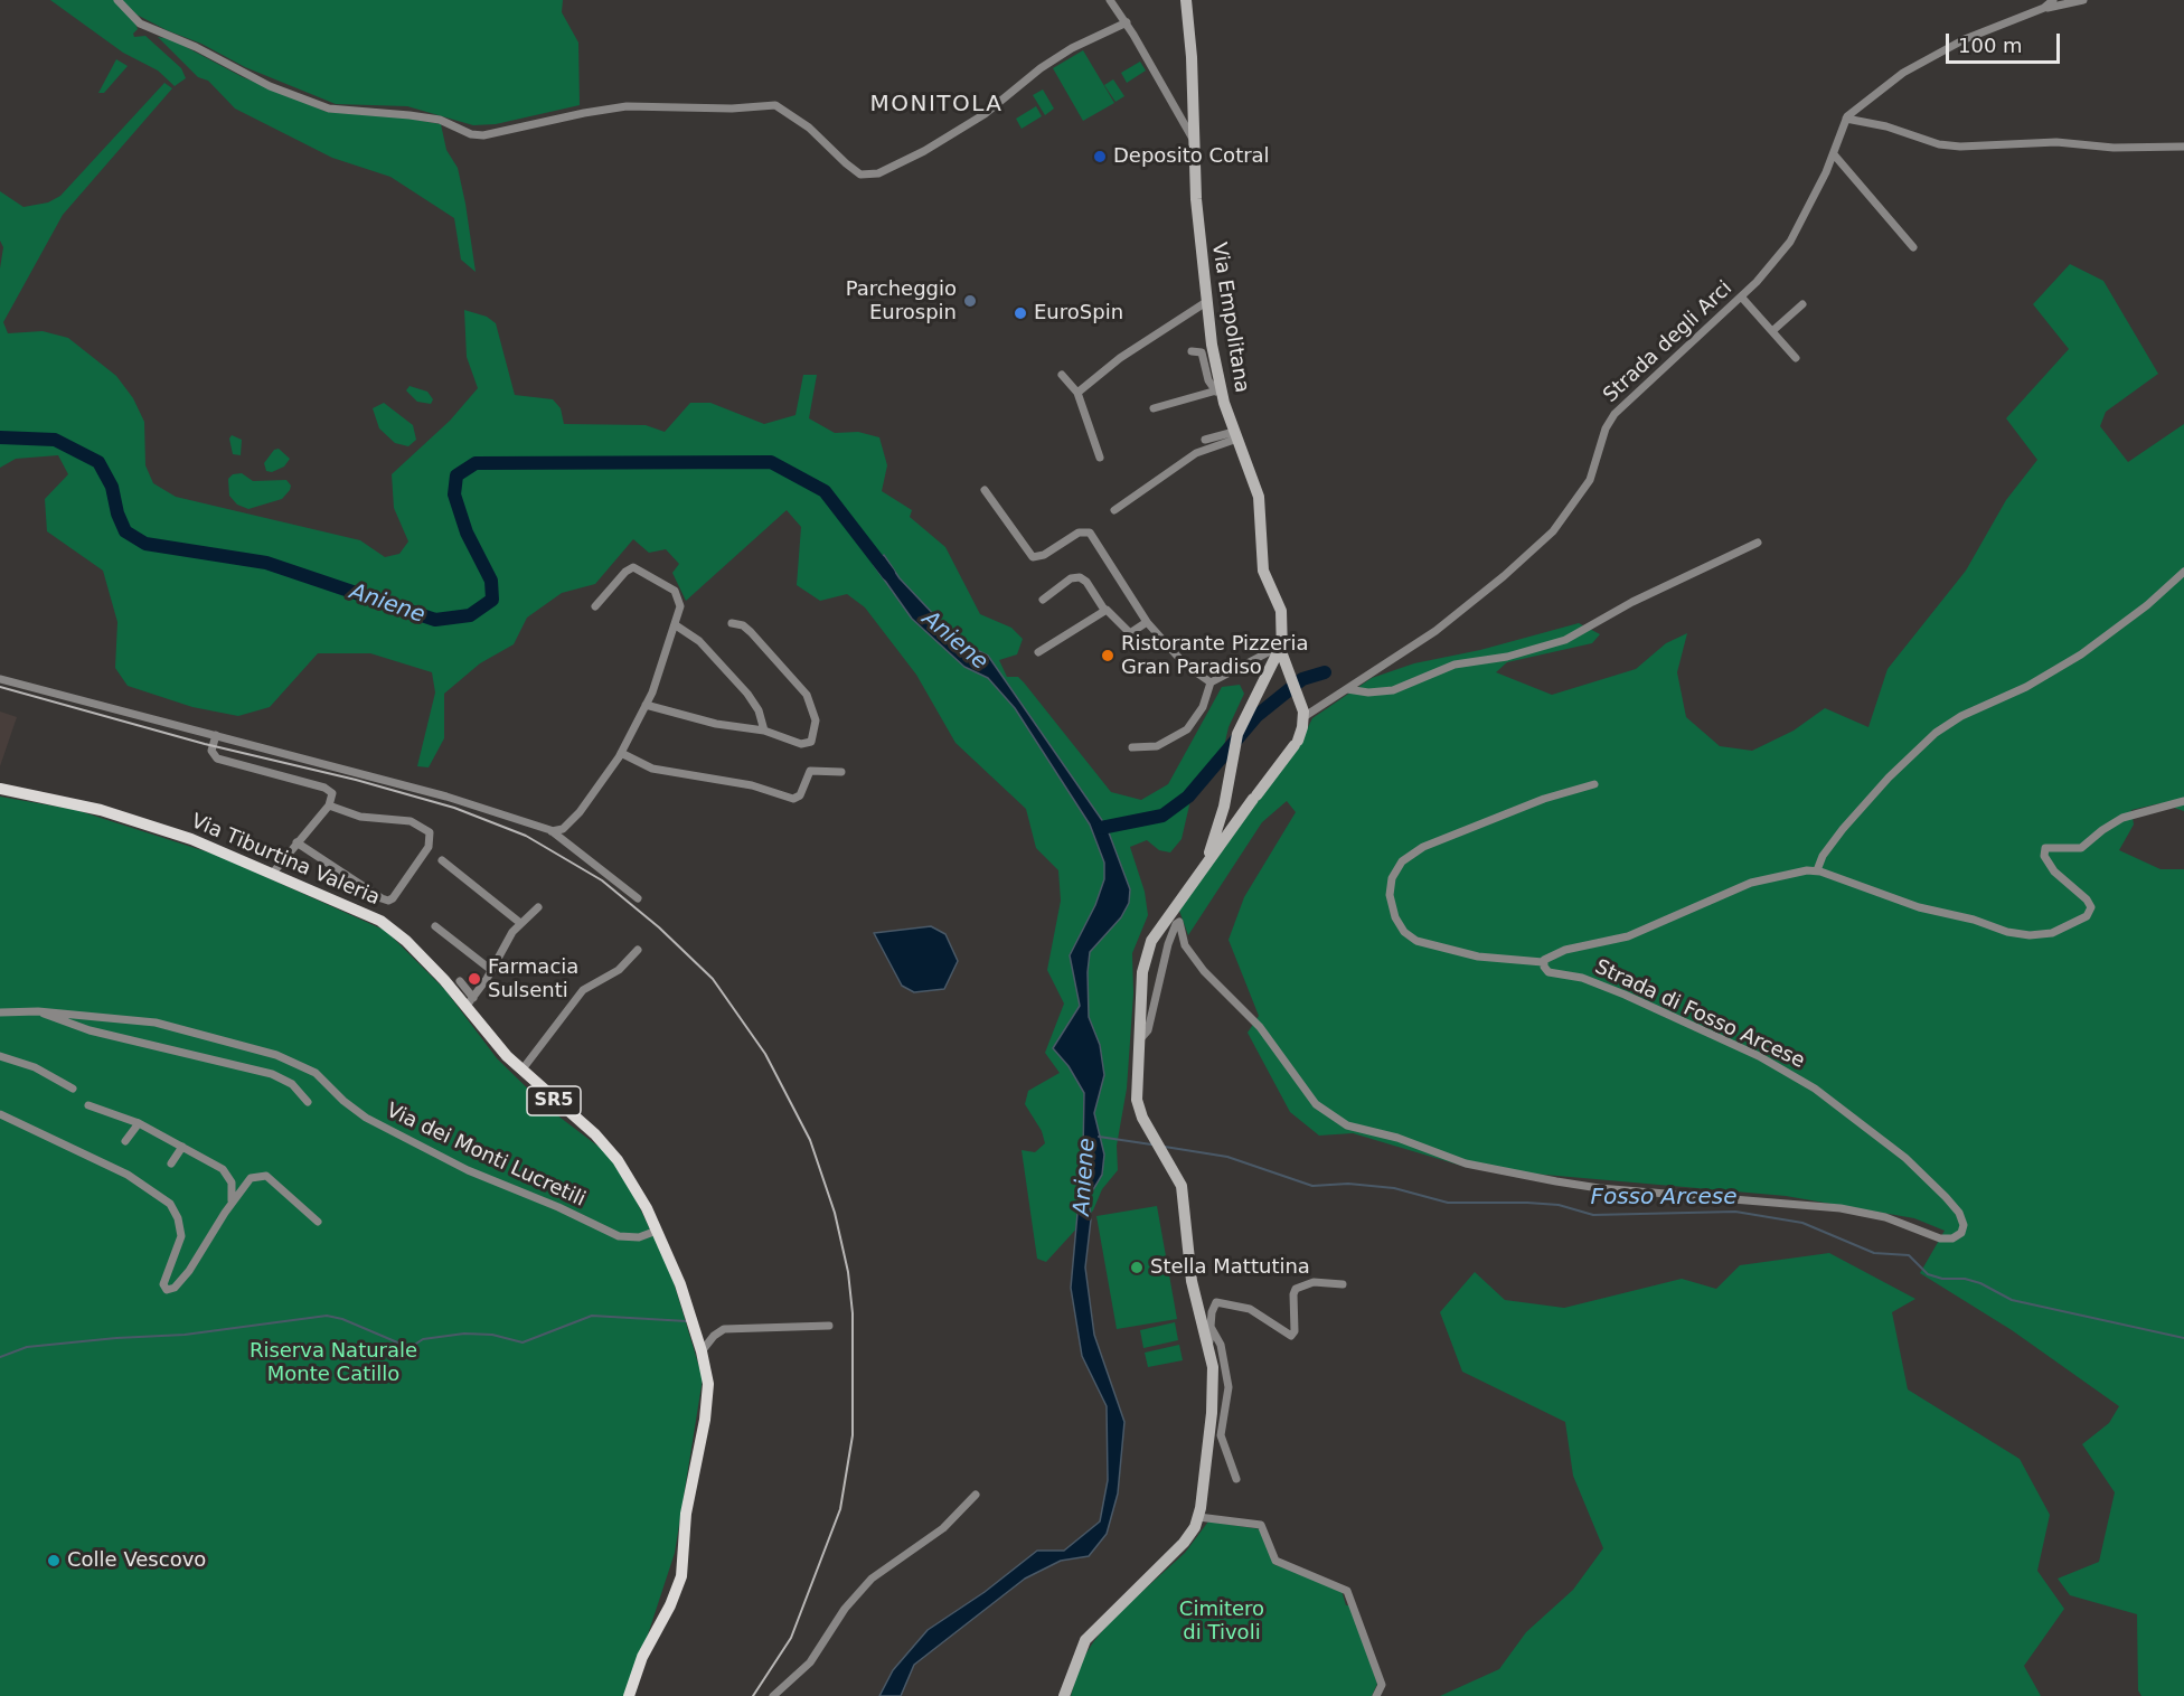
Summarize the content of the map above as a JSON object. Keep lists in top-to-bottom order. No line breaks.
{"streets":{"main road":["Via Empolitana","Via Tiburtina Valeria","SR5"],"street":["Strada degli Arci","Strada di Fosso Arcese","Via dei Monti Lucretili"]},"crossings":[["Via Empolitana","Strada degli Arci"],["Via Tiburtina Valeria","Via dei Monti Lucretili"]],"districts":["MONITOLA"],"water":["Aniene","Fosso Arcese"],"parks":["Riserva Naturale Monte Catillo","Cimitero di Tivoli"],"places":["Deposito Cotral","Parcheggio Eurospin","EuroSpin","Ristorante Pizzeria Gran Paradiso","Farmacia Sulsenti","Stella Mattutina","Colle Vescovo"],"scale_bar":"100 m"}
